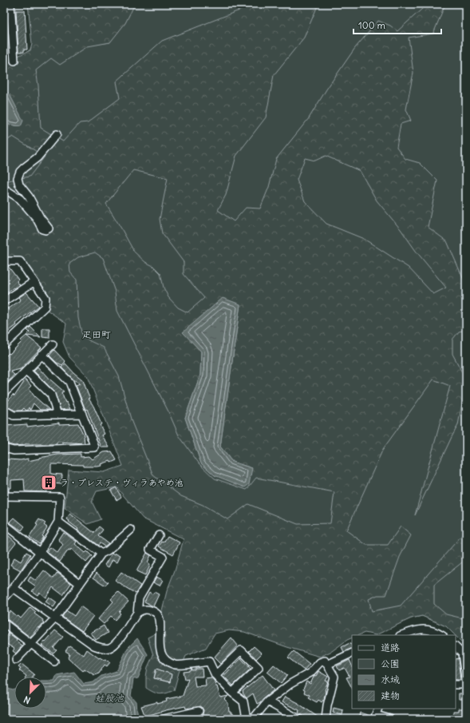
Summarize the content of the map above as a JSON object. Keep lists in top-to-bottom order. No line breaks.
{"districts":["疋田町"],"water":["蛙股池"],"places":{"building":["ラ・プレステ・ヴィラあやめ池"]},"legend":["道路","公園","水域","建物"],"scale_bar":"100 m","north":"bottom left"}
